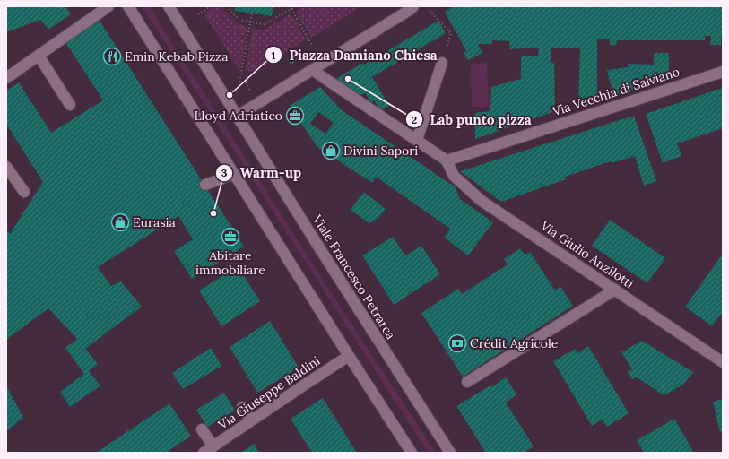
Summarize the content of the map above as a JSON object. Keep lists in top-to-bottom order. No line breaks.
{"streets":{"street":["Via Vecchia di Salviano","Via Giulio Anzilotti","Viale Francesco Petrarca","Via Giuseppe Baldini"]},"crossings":[["Via Vecchia di Salviano","Via Giulio Anzilotti"]],"places":{"restaurant":["Emin Kebab Pizza"],"other":["Lab punto pizza","Piazza Damiano Chiesa","Warm-up"],"office":["Lloyd Adriatico","Abitare immobiliare"],"shop":["Divini Sapori","Eurasia"],"bank":["Crédit Agricole"]}}
